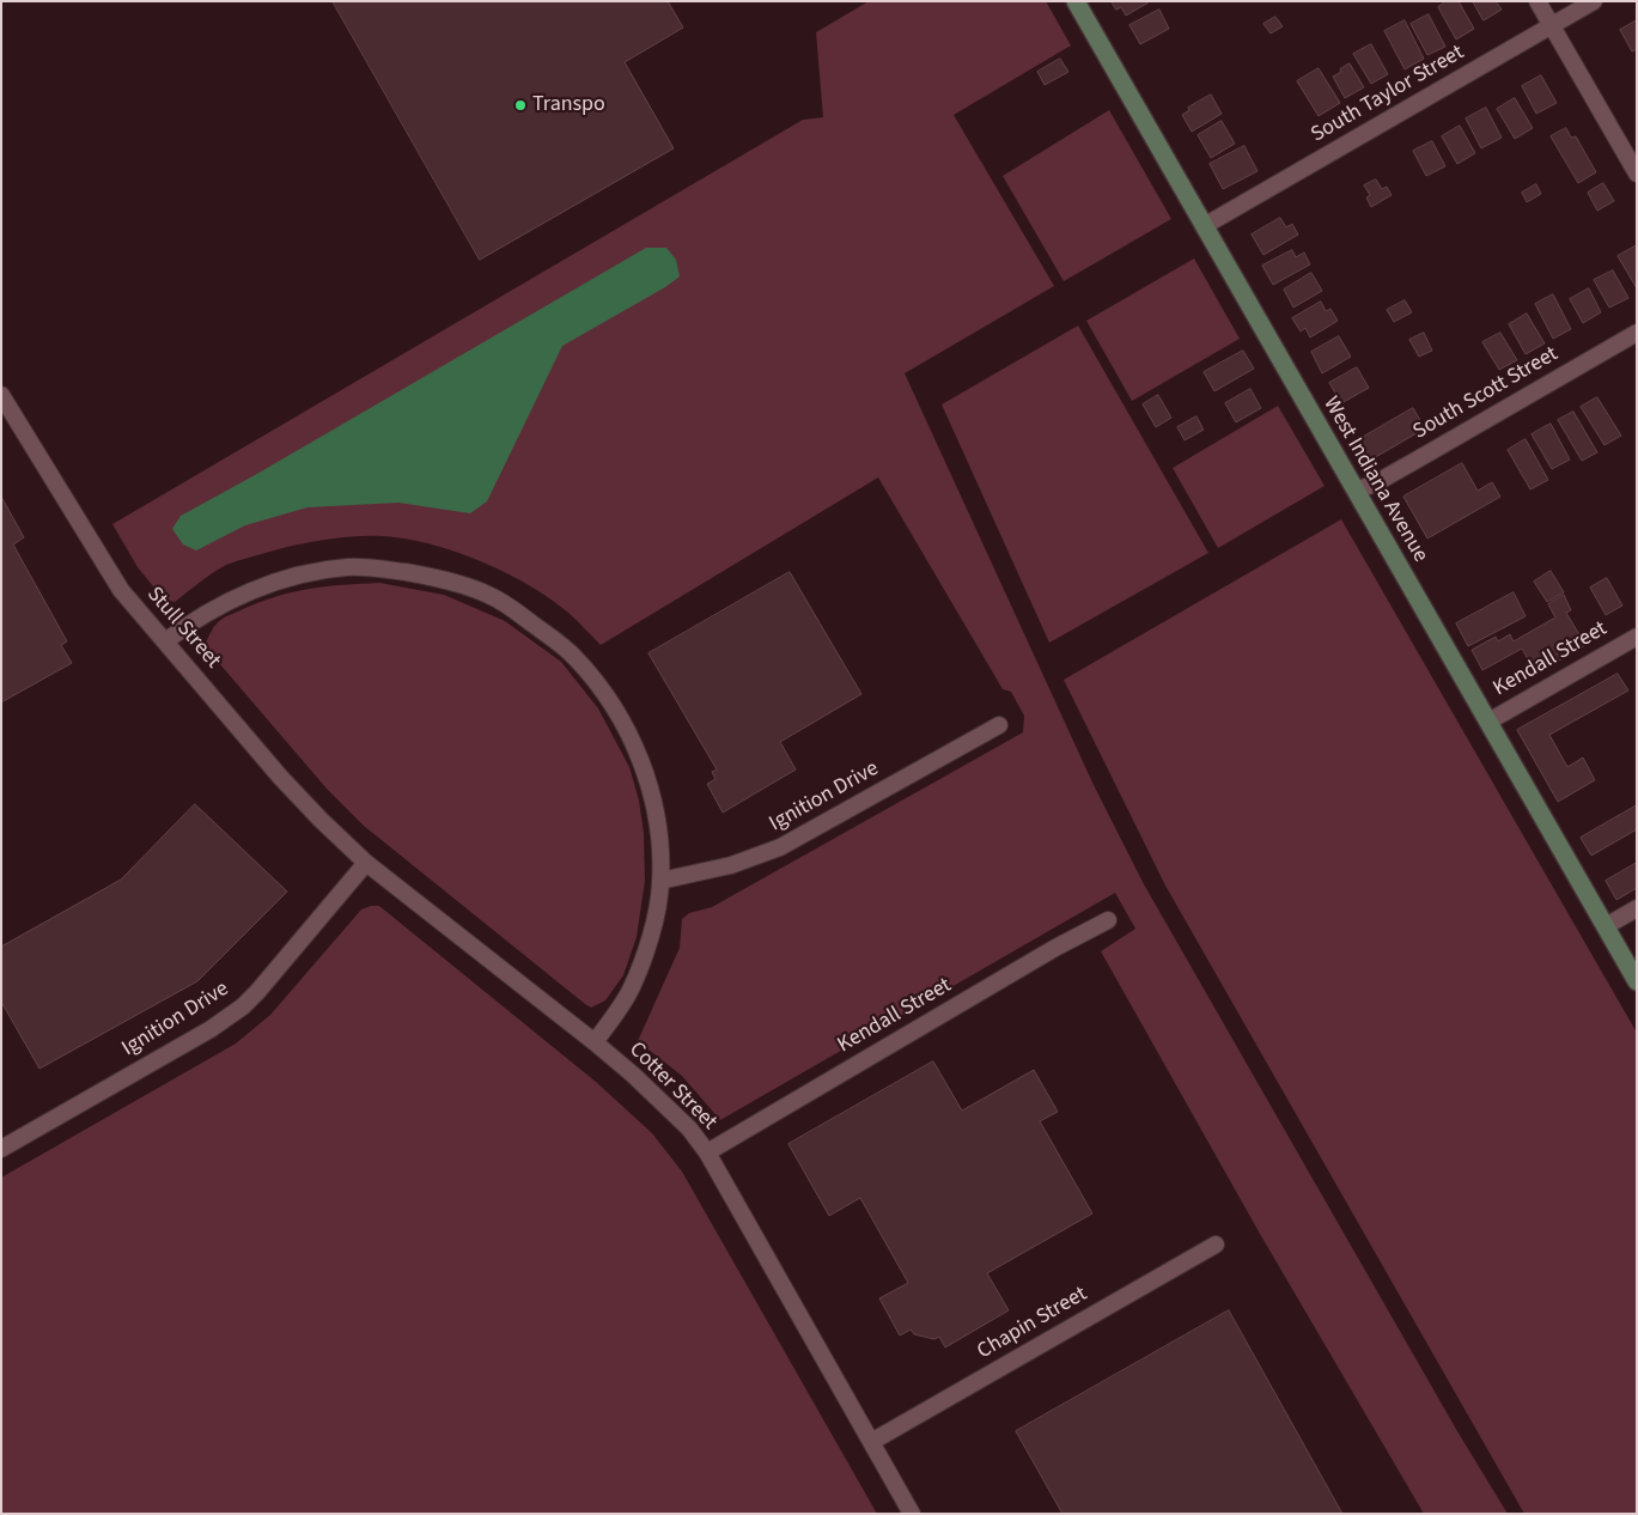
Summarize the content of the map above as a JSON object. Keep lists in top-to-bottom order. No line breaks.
{"streets":{"street":["South Taylor Street","South Scott Street","West Indiana Avenue","Stull Street","Kendall Street","Ignition Drive","Cotter Street","Chapin Street"]},"crossings":[["South Taylor Street","West Indiana Avenue"],["South Scott Street","West Indiana Avenue"],["West Indiana Avenue","Kendall Street"],["Stull Street","Ignition Drive"],["Stull Street","Cotter Street"],["Kendall Street","Cotter Street"],["Ignition Drive","Cotter Street"],["Cotter Street","Chapin Street"]],"places":["Transpo"]}
